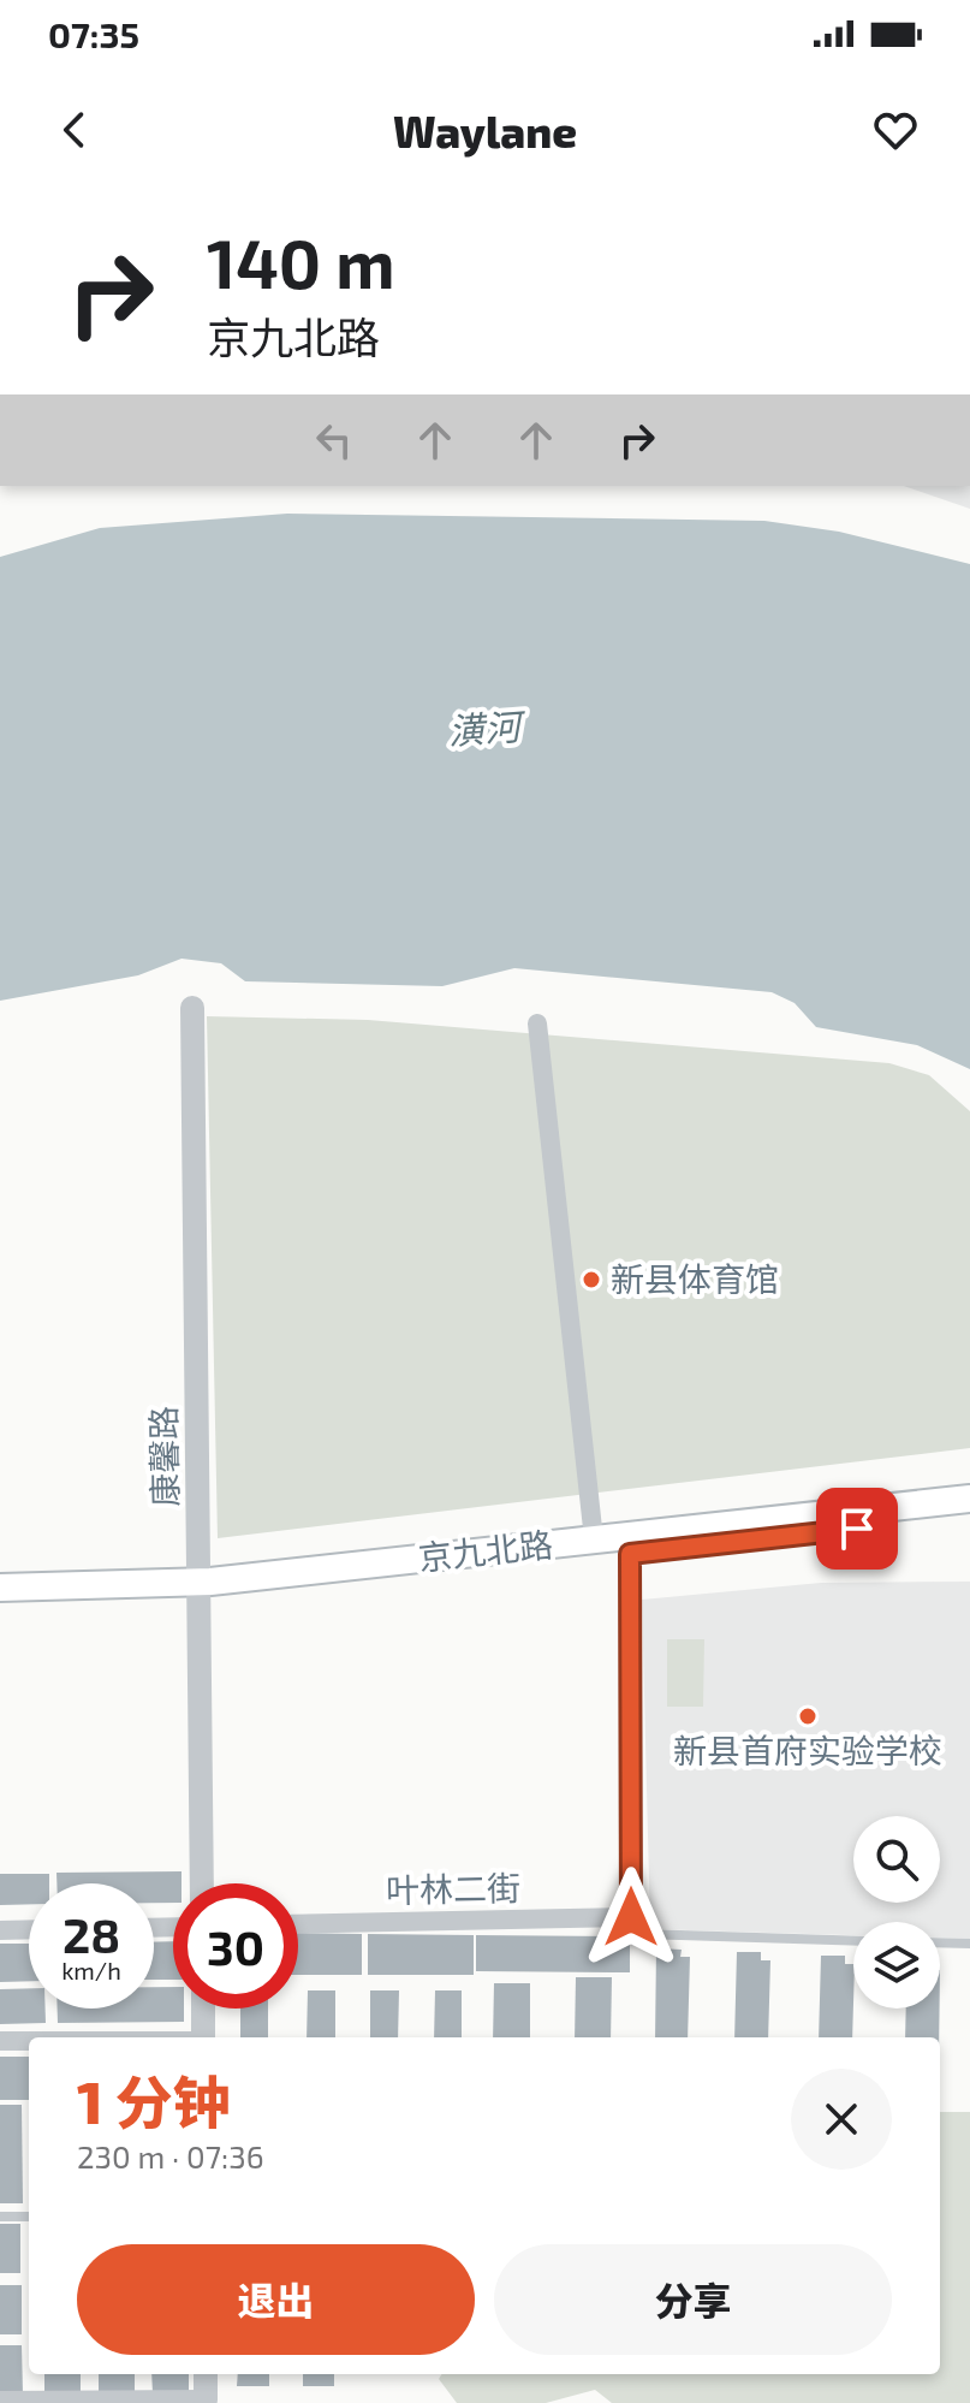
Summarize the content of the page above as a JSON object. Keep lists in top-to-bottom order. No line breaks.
{"streets":{"main road":["京九北路"],"street":["康馨路","叶林二街"]},"crossings":[["康馨路","京九北路"]],"water":["潢河"],"places":["新县体育馆","新县首府实验学校"],"page":{"status":"07:35","header":"Waylane","turn":["140 m","京九北路"],"speed":"28 km/h","limit":"30","heading":["1 分钟","230 m · 07:36"],"buttons":["退出","分享"]}}
